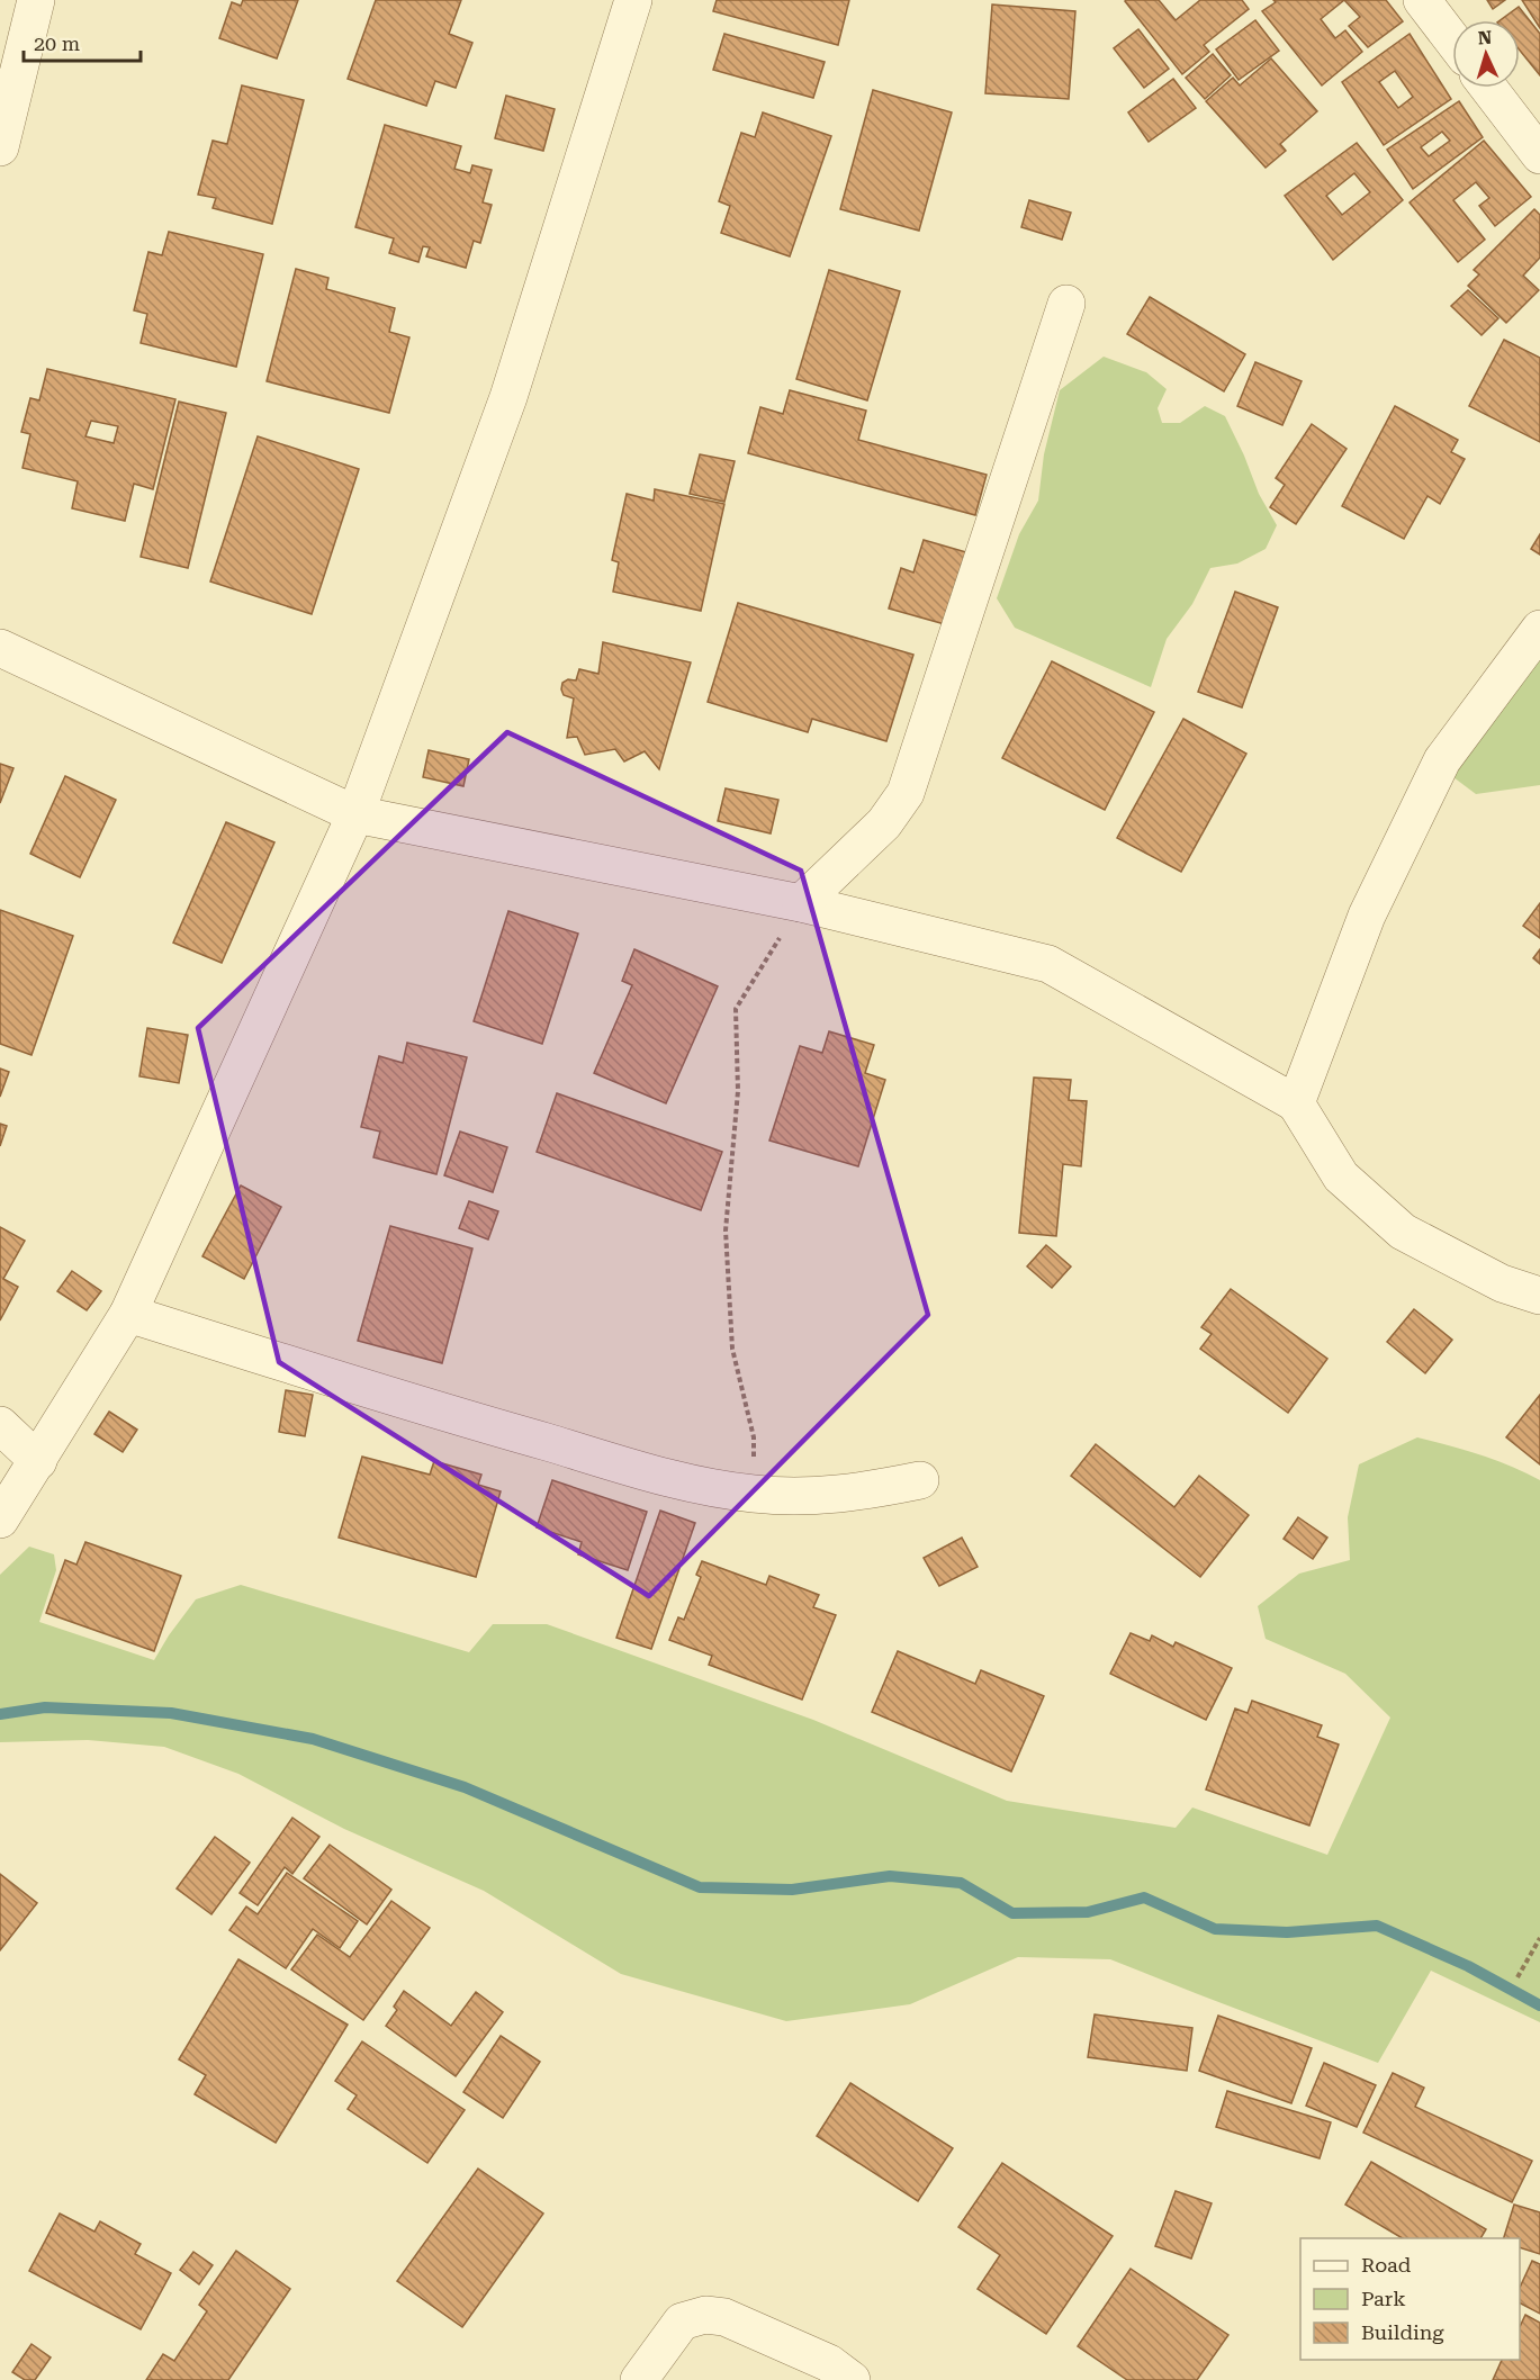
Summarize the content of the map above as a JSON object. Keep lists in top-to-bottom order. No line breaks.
{"legend":["Road","Park","Building"],"scale_bar":"20 m","north":"top"}
